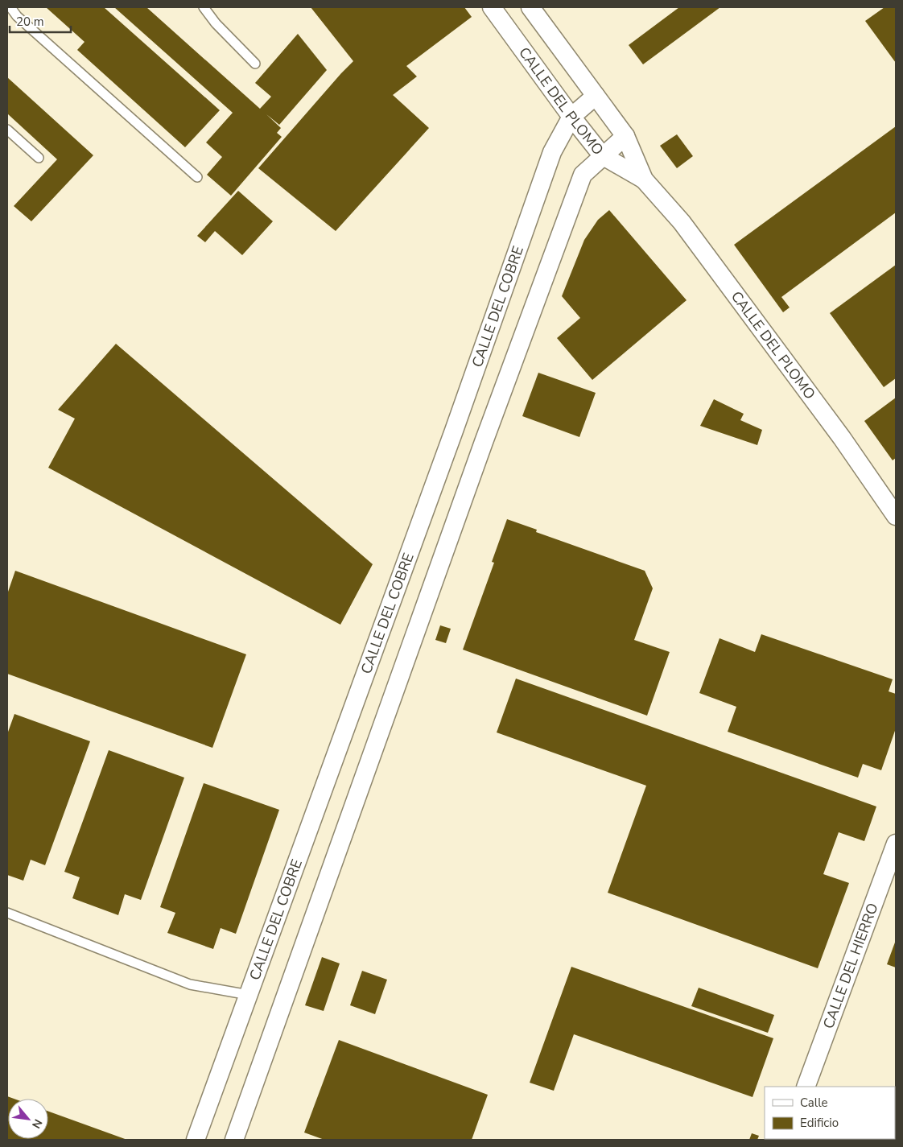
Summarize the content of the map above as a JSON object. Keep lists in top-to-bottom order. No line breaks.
{"streets":{"street":["CALLE DEL PLOMO","CALLE DEL COBRE","CALLE DEL HIERRO"]},"crossings":[["CALLE DEL PLOMO","CALLE DEL COBRE"]],"legend":["Calle","Edificio"],"scale_bar":"20 m","north":"bottom right"}
